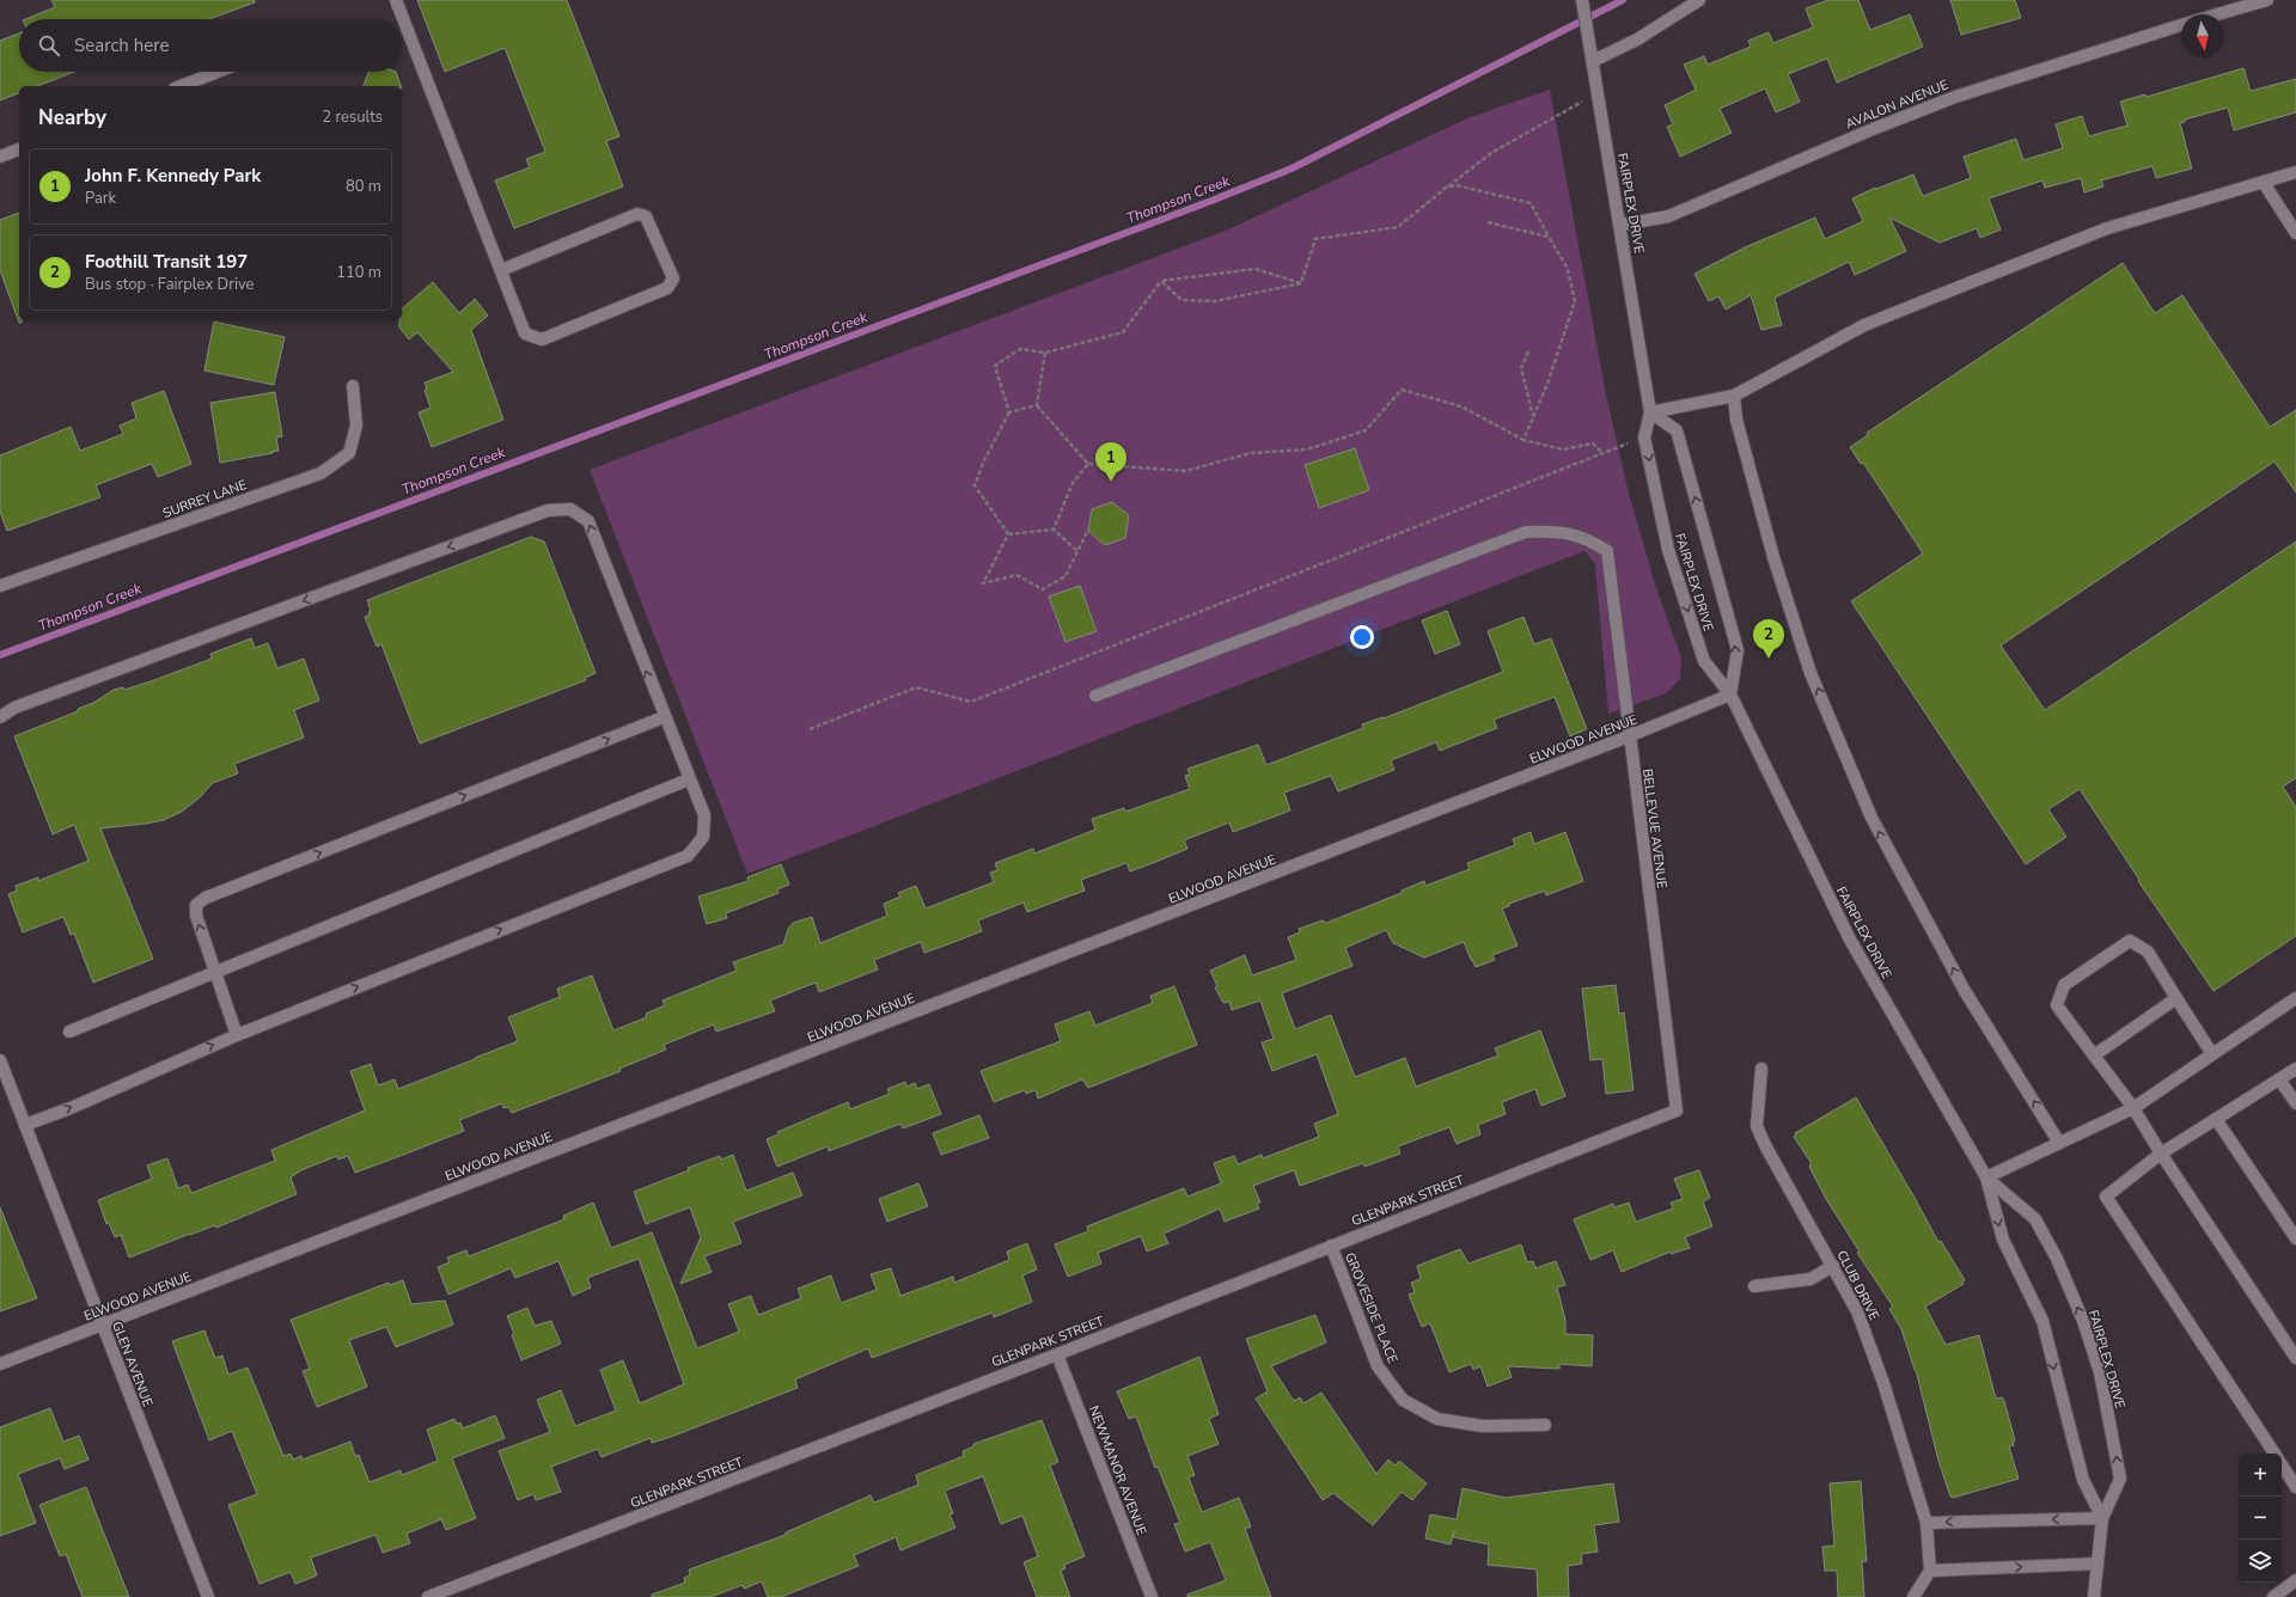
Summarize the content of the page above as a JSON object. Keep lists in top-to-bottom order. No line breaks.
{"streets":{"street":["AVALON AVENUE","FAIRPLEX DRIVE","SURREY LANE","ELWOOD AVENUE","BELLEVUE AVENUE","GLENPARK STREET","CLUB DRIVE","GROVESIDE PLACE","GLEN AVENUE","NEWMANOR AVENUE"]},"crossings":[["AVALON AVENUE","FAIRPLEX DRIVE"],["FAIRPLEX DRIVE","ELWOOD AVENUE"],["ELWOOD AVENUE","BELLEVUE AVENUE"],["ELWOOD AVENUE","GLEN AVENUE"],["BELLEVUE AVENUE","GLENPARK STREET"],["GLENPARK STREET","GROVESIDE PLACE"],["GLENPARK STREET","NEWMANOR AVENUE"]],"water":["Thompson Creek"],"north":"bottom","page":{"search":"Search here","heading":["Nearby","2 results"],"list":[{"mark":"1","name":"John F. Kennedy Park","note":"Park","value":"80 m"},{"mark":"2","name":"Foothill Transit 197","note":"Bus stop · Fairplex Drive","value":"110 m"}],"pins":["1","2"],"map_buttons":["+","−"]}}
